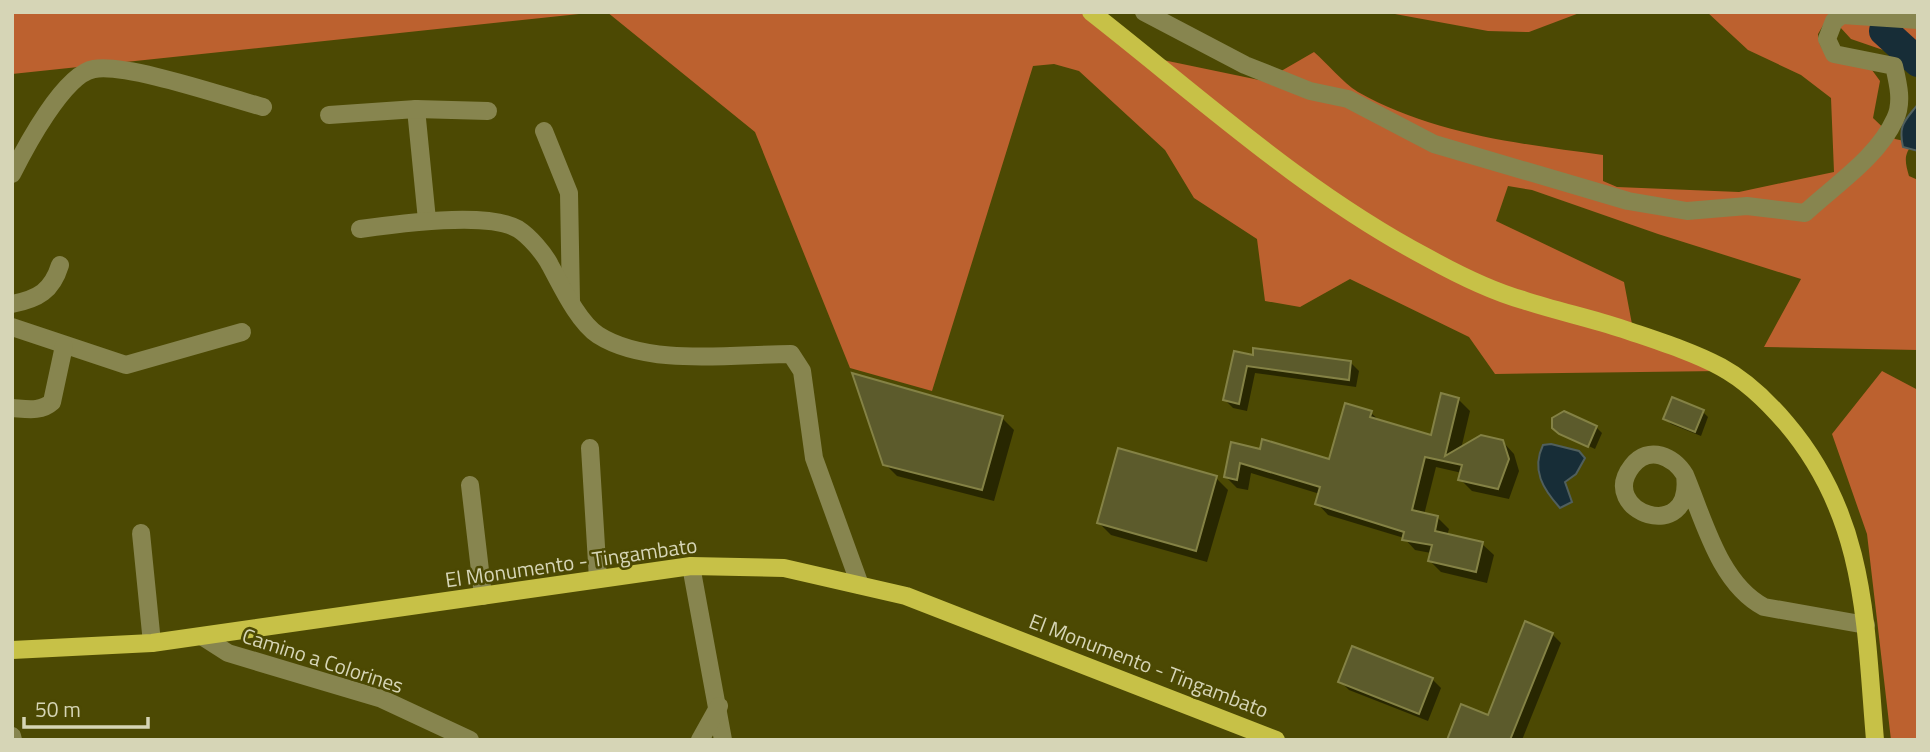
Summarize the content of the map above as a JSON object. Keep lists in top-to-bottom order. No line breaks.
{"streets":{"main road":["El Monumento - Tingambato"],"street":["Camino a Colorines"]},"crossings":[["El Monumento - Tingambato","Camino a Colorines"]],"scale_bar":"50 m"}
